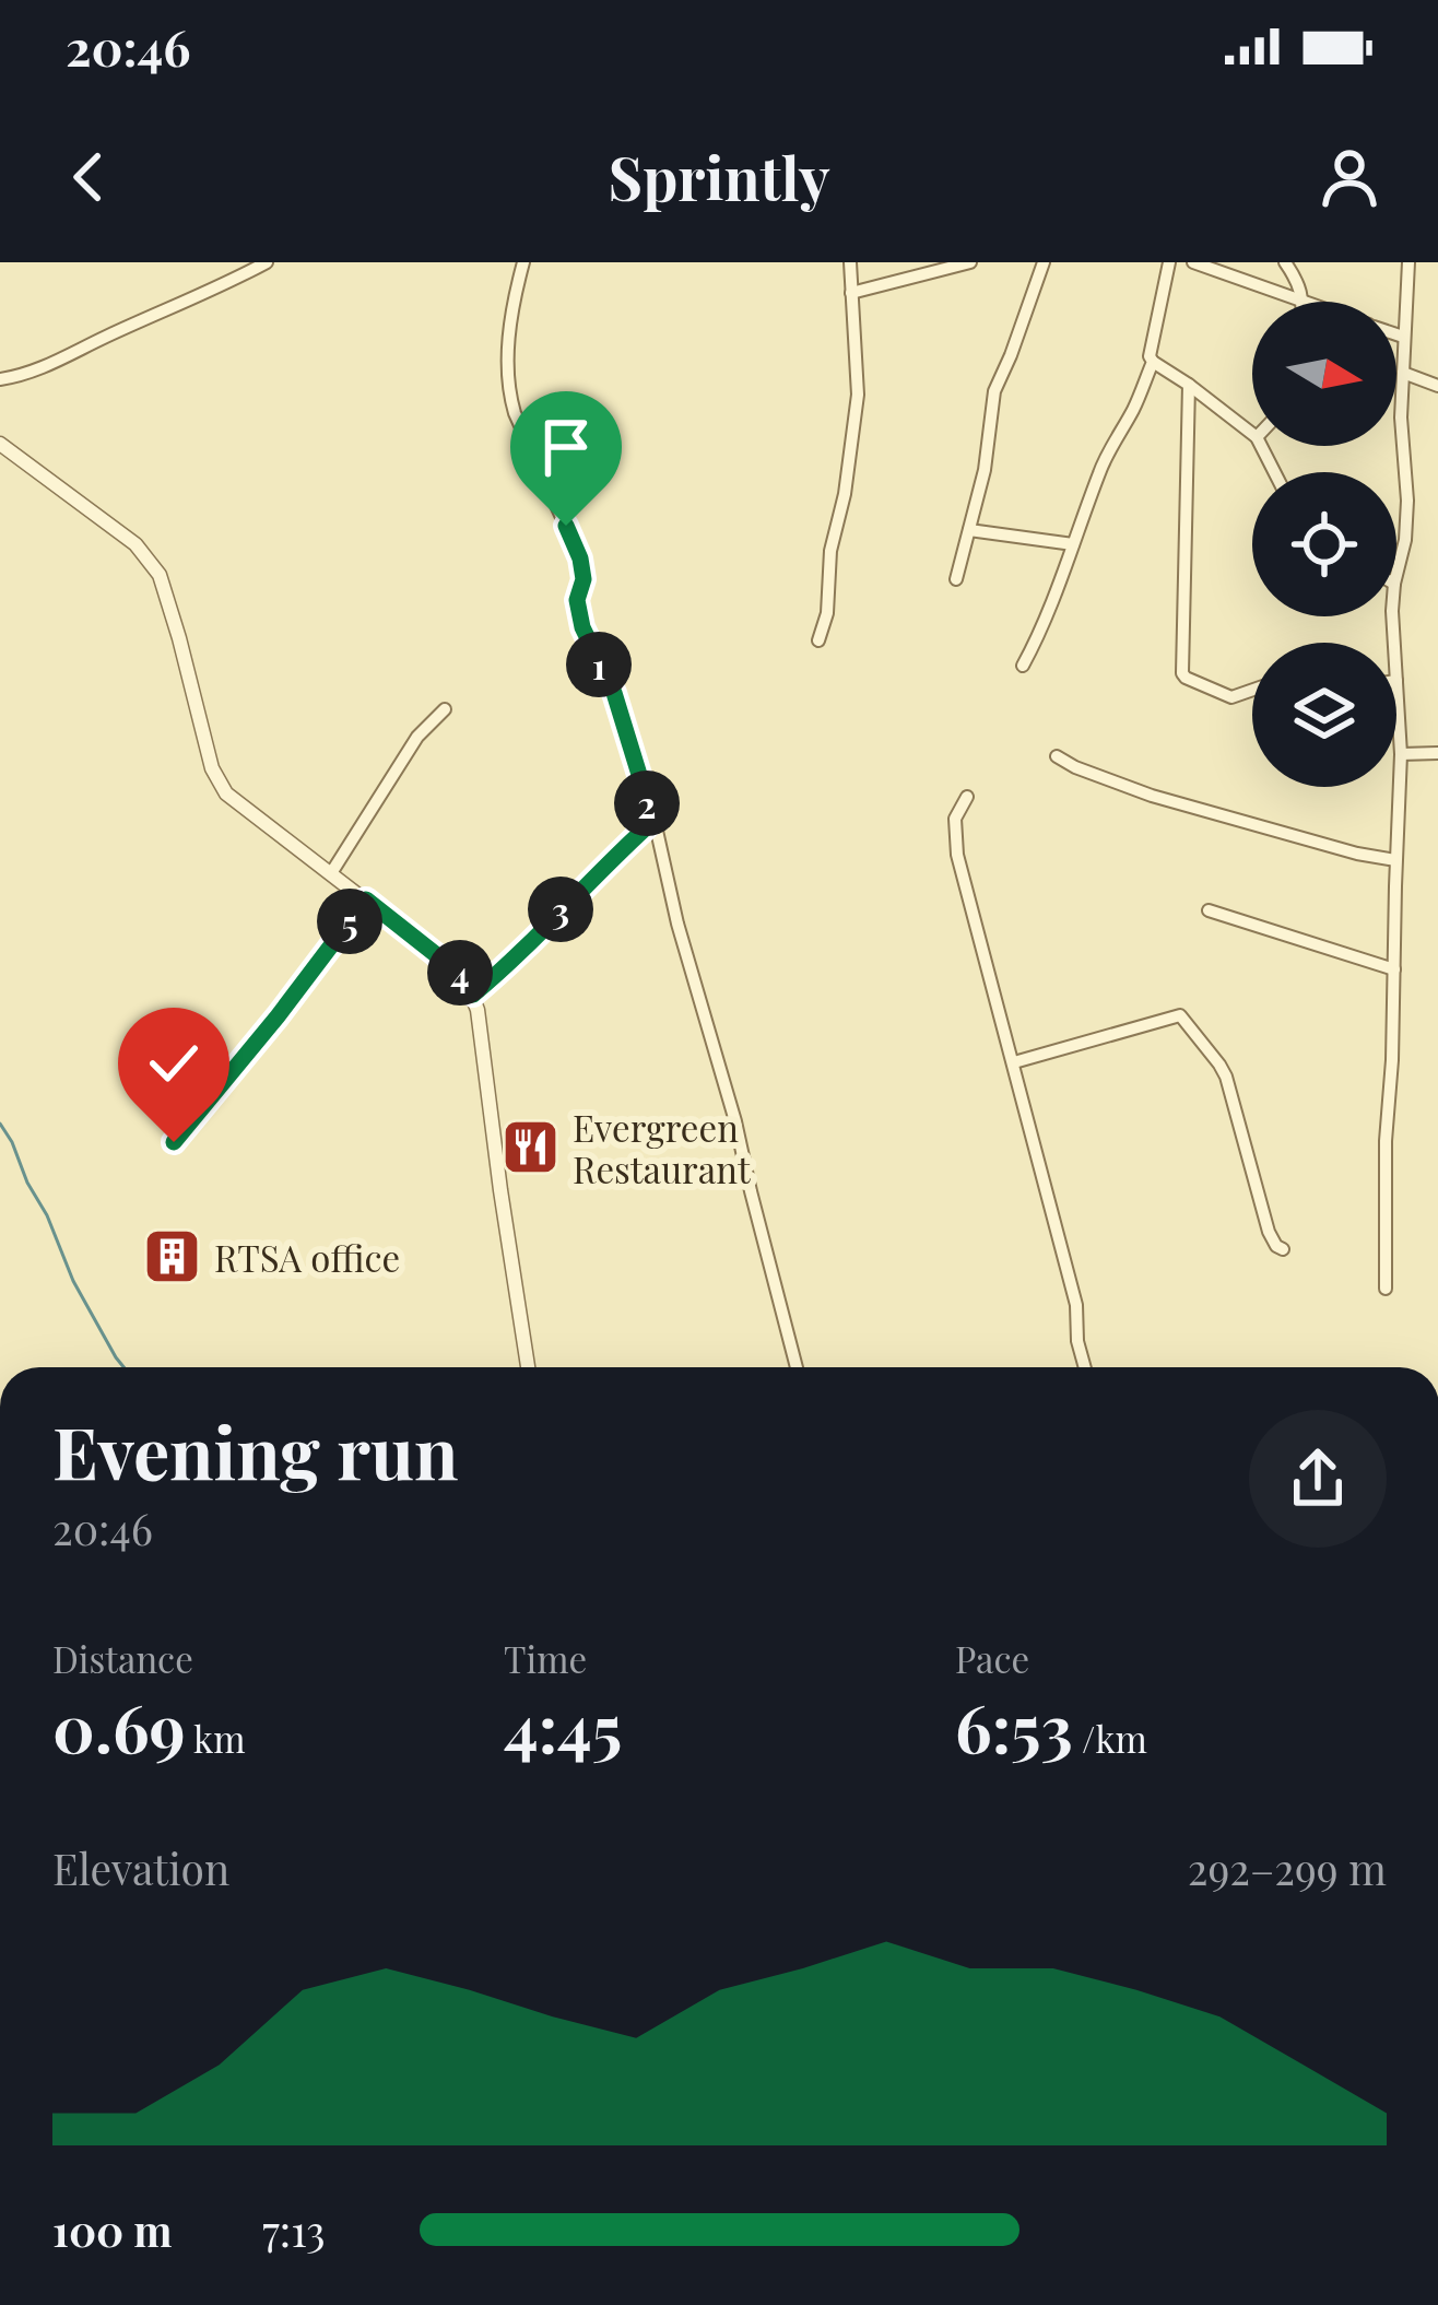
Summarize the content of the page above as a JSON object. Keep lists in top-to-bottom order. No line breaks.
{"places":{"restaurant":["Evergreen Restaurant"],"building":["RTSA office"]},"north":"right","page":{"status":"20:46","header":"Sprintly","pins":["1","2","3","5","4"],"heading":["Evening run","20:46"],"stats":[["Distance","0.69 km"],["Time","4:45"],["Pace","6:53 /km"]],"chart":["Elevation","292–299 m"],"list":[{"name":"100 m","note":"7:13"}]}}
